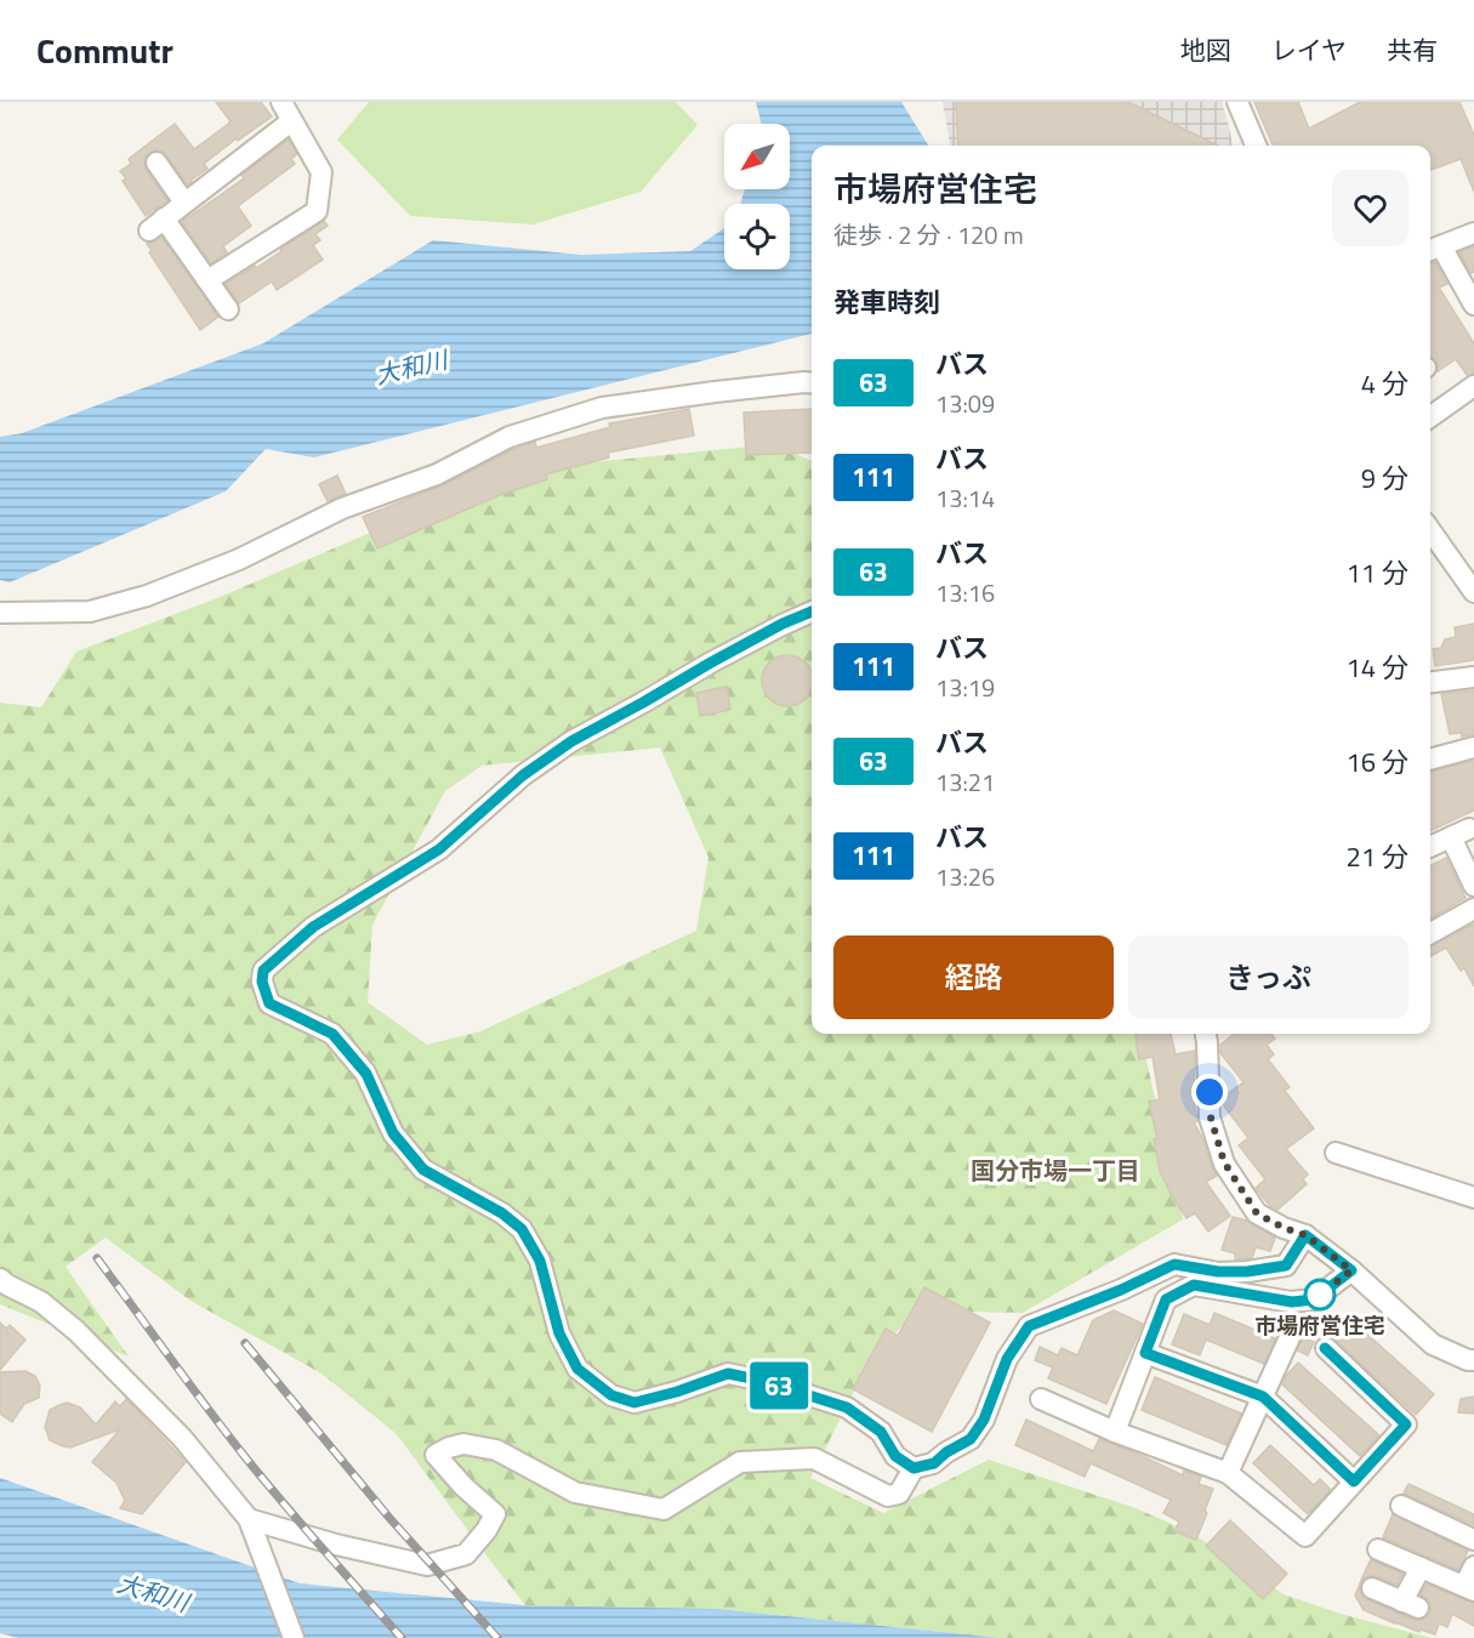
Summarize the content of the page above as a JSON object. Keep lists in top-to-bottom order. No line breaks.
{"districts":["国分市場一丁目"],"water":["大和川"],"places":["市場府営住宅"],"lines":["bus line 63"],"north":"bottom left","page":{"header":"Commutr","nav":["地図","レイヤ","共有"],"on_map":"63","heading":[["市場府営住宅","徒歩 · 2 分 · 120 m"],"発車時刻"],"list":[{"mark":"63","name":"バス","note":"13:09","value":"4 分"},{"mark":"111","name":"バス","note":"13:14","value":"9 分"},{"mark":"63","name":"バス","note":"13:16","value":"11 分"},{"mark":"111","name":"バス","note":"13:19","value":"14 分"},{"mark":"63","name":"バス","note":"13:21","value":"16 分"},{"mark":"111","name":"バス","note":"13:26","value":"21 分"}],"buttons":["経路","きっぷ"]}}
